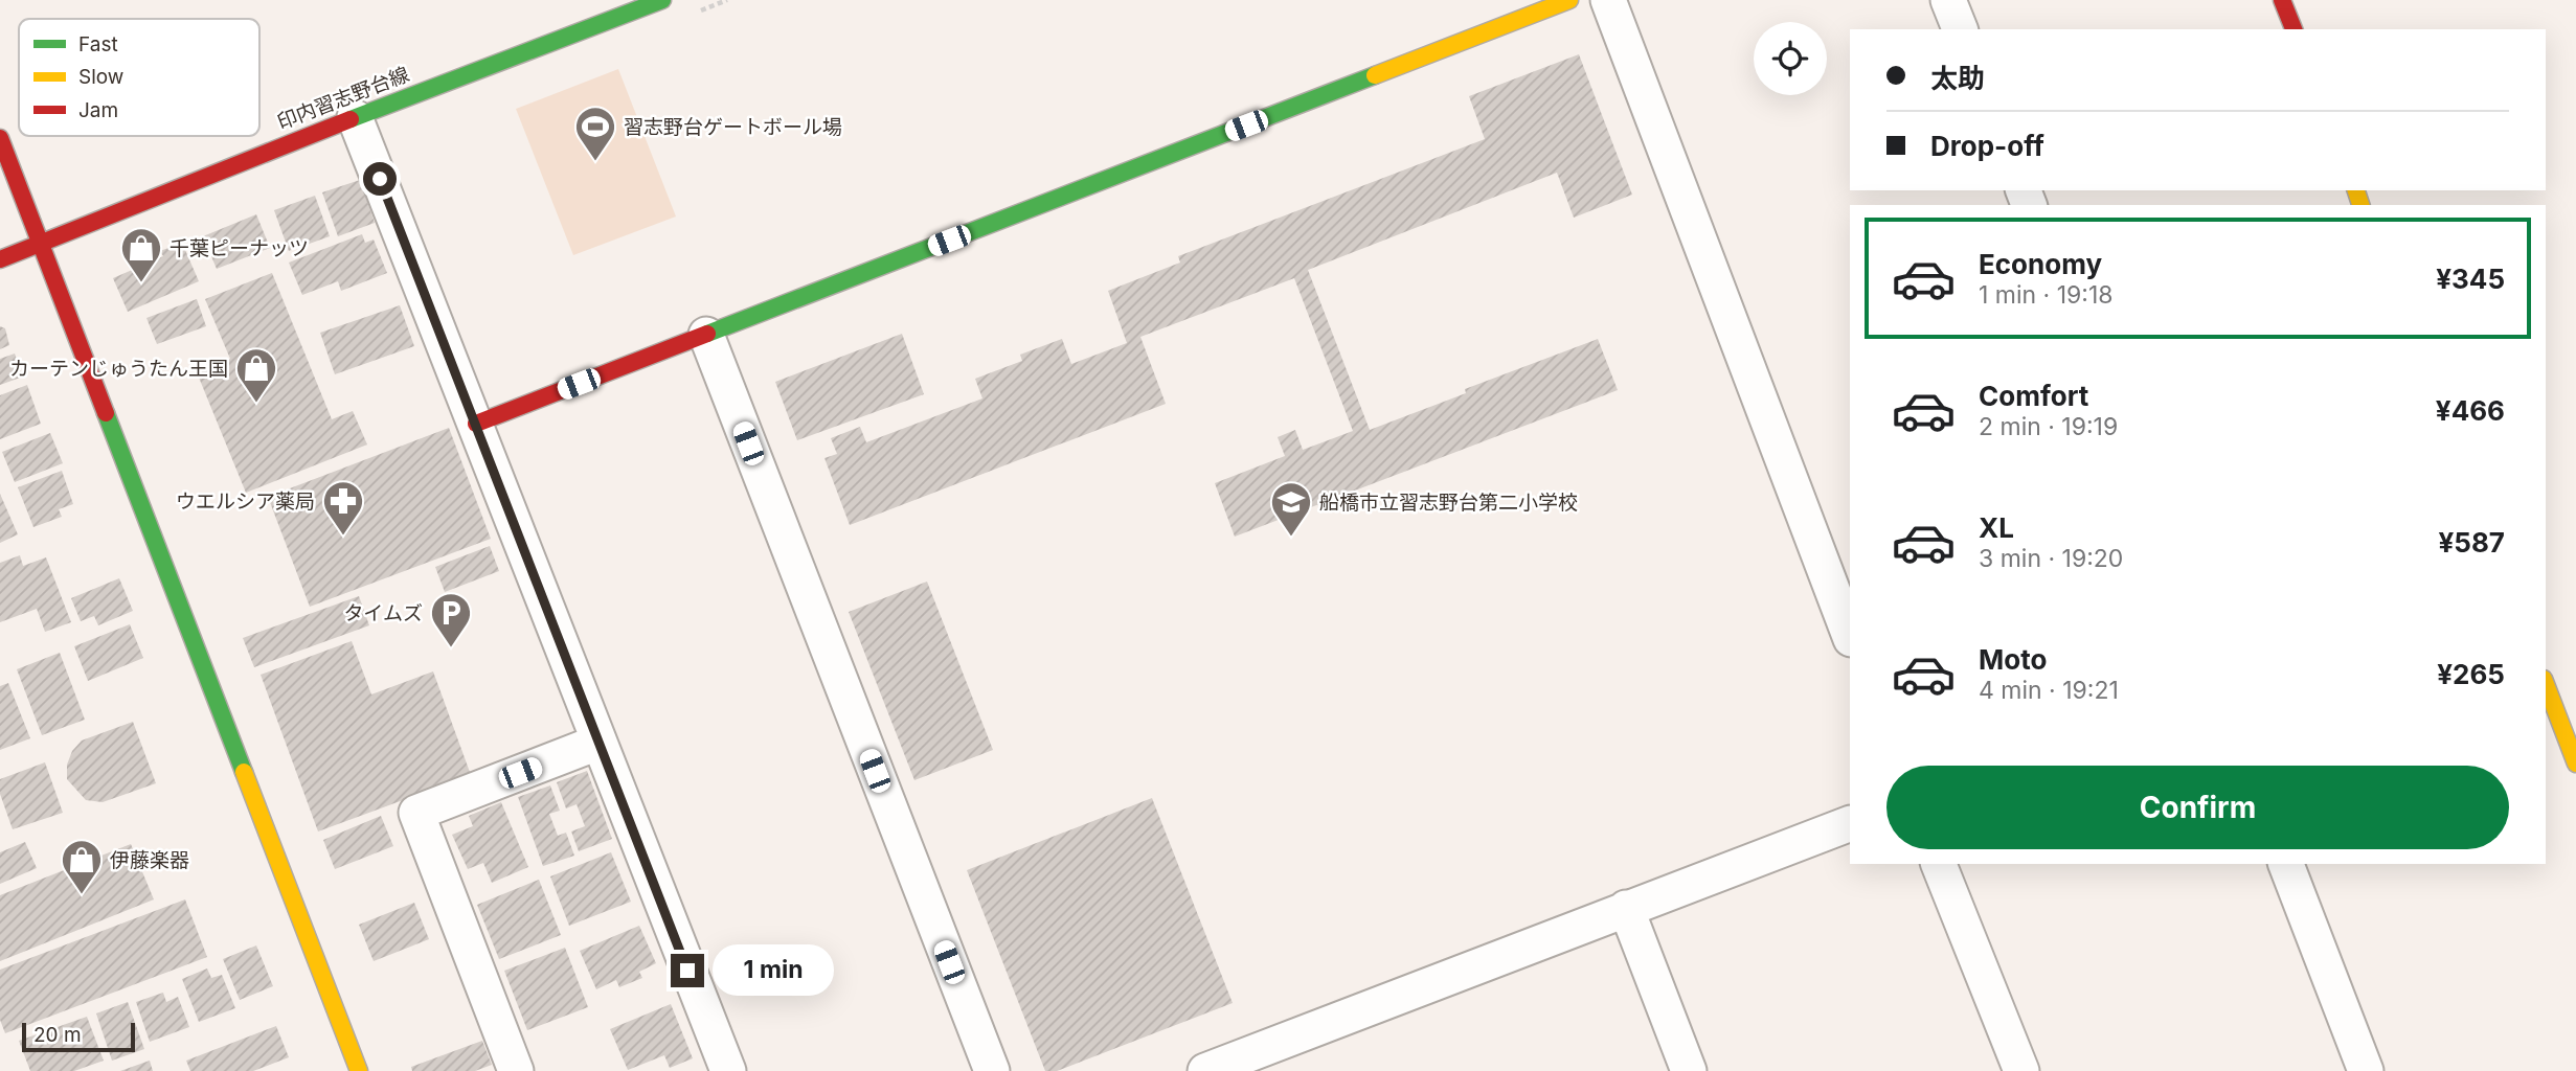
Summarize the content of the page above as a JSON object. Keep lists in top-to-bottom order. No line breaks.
{"streets":{"street":["印内習志野台線"]},"places":{"sports":["習志野台ゲートボール場"],"shop":["千葉ピーナッツ","カーテンじゅうたん王国","伊藤楽器"],"pharmacy":["ウエルシア薬局"],"school or university":["船橋市立習志野台第二小学校"],"parking":["タイムズ"]},"legend":["Fast","Slow","Jam"],"scale_bar":"20 m","page":{"banner":["太助","Drop-off"],"list":[{"name":"Economy","note":"1 min · 19:18","value":"¥345"},{"name":"Comfort","note":"2 min · 19:19","value":"¥466"},{"name":"XL","note":"3 min · 19:20","value":"¥587"},{"name":"Moto","note":"4 min · 19:21","value":"¥265"}],"buttons":"Confirm","bubble":"1 min","scale":"20 m"}}
